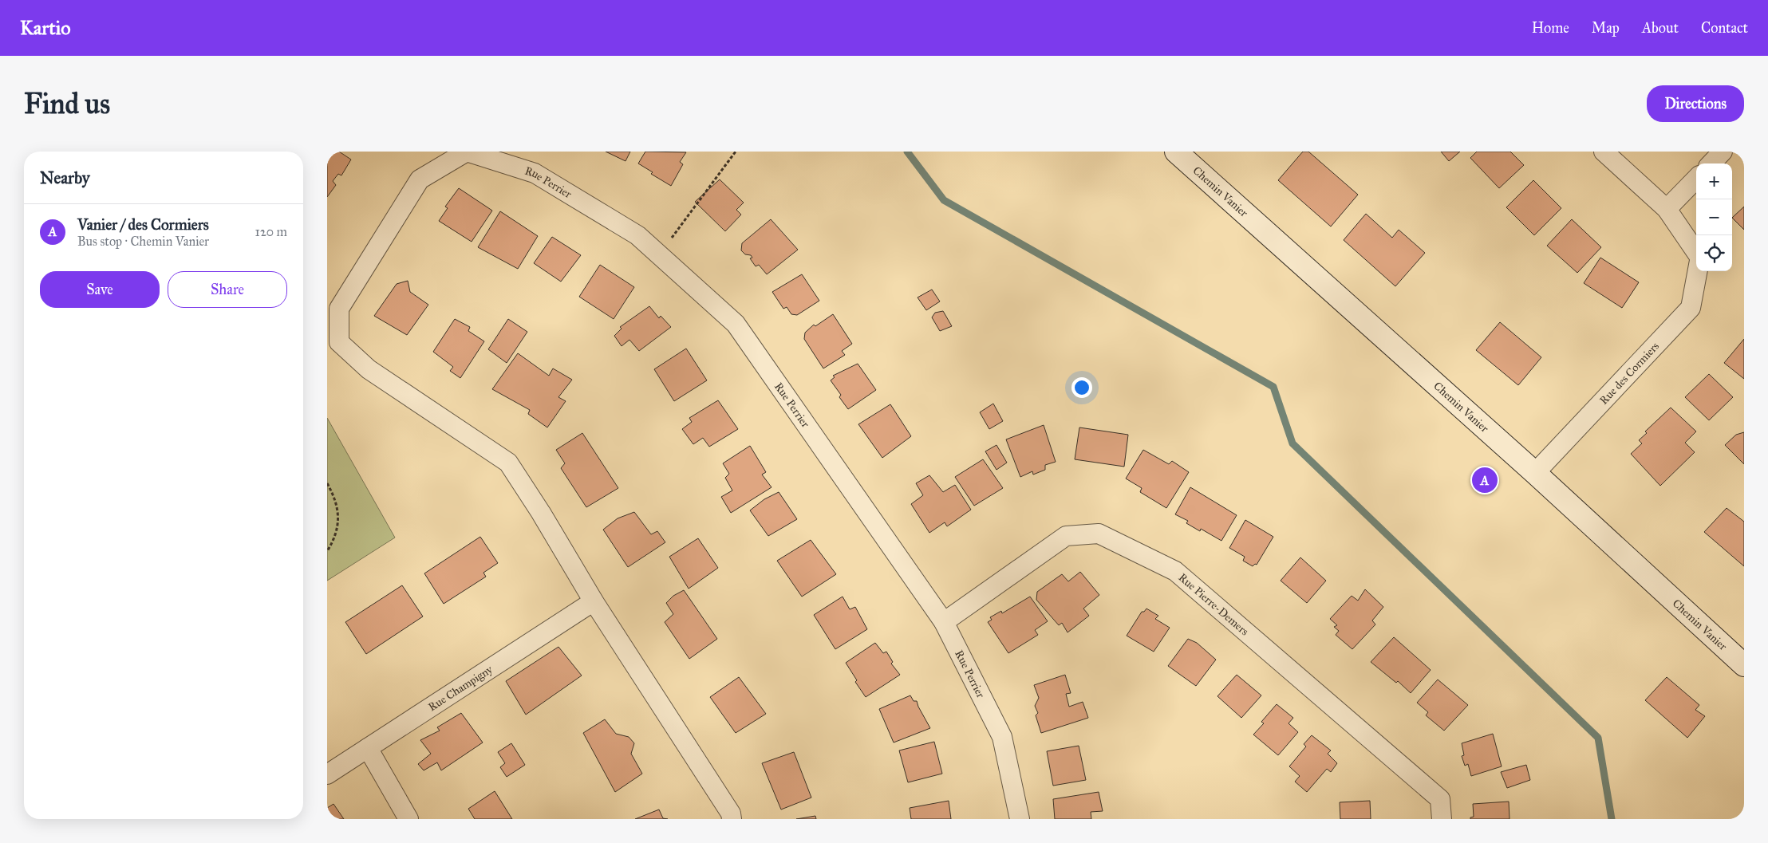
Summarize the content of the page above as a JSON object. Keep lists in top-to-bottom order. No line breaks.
{"streets":{"street":["Rue Perrier","Chemin Vanier","Rue des Cormiers","Rue Pierre-Demers","Rue Champigny"]},"crossings":[["Rue Perrier","Rue Pierre-Demers"],["Rue Perrier","Rue Champigny"],["Chemin Vanier","Rue des Cormiers"]],"page":{"header":"Kartio","nav":["Home","Map","About","Contact"],"buttons":["Directions",["Save","Share"]],"title":"Find us","heading":"Nearby","map_buttons":["+","−"],"list":[{"mark":"A","name":"Vanier / des Cormiers","note":"Bus stop · Chemin Vanier","value":"120 m"}],"pins":"A"}}
